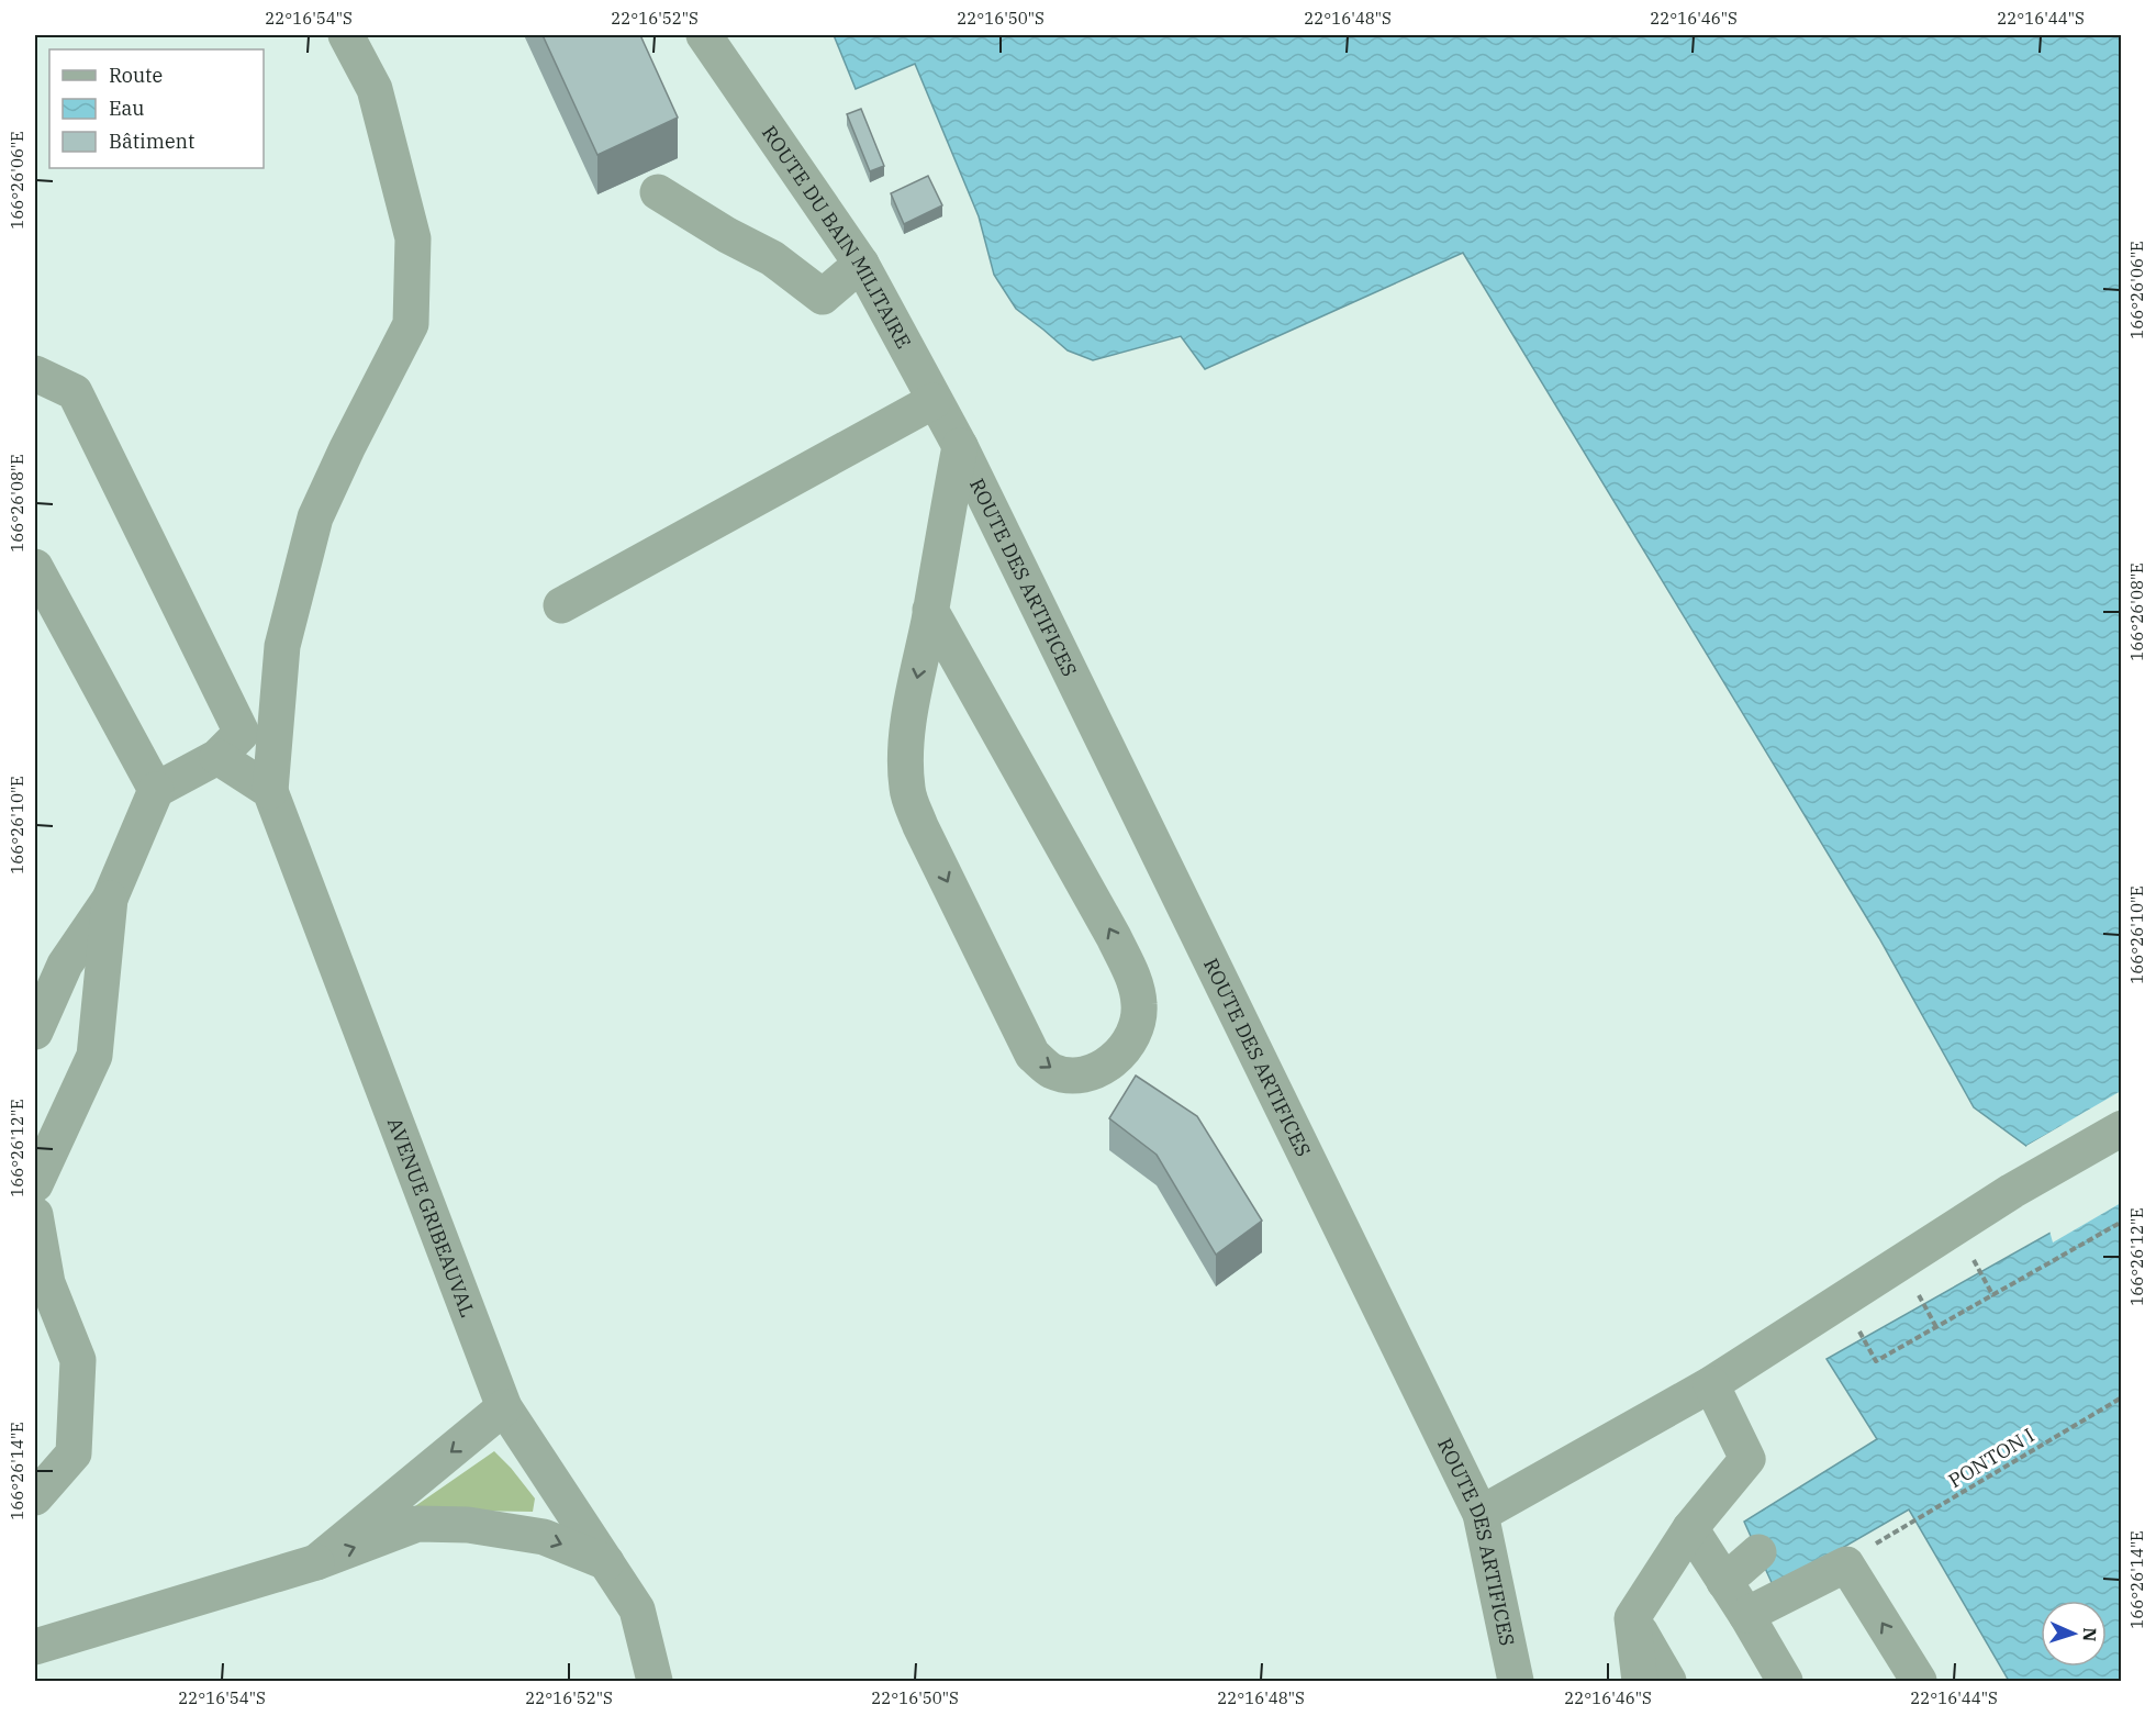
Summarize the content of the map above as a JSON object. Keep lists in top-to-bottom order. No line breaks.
{"streets":{"street":["ROUTE DU BAIN MILITAIRE","ROUTE DES ARTIFICES","AVENUE GRIBEAUVAL"],"path":["PONTON I"]},"crossings":[["ROUTE DU BAIN MILITAIRE","ROUTE DES ARTIFICES"]],"legend":["Route","Eau","Bâtiment"],"north":"right","coordinates":["22°16'54\"S","22°16'52\"S","22°16'50\"S","22°16'48\"S","22°16'46\"S","22°16'44\"S","166°26'06\"E","166°26'08\"E","166°26'10\"E","166°26'12\"E","166°26'14\"E"]}
